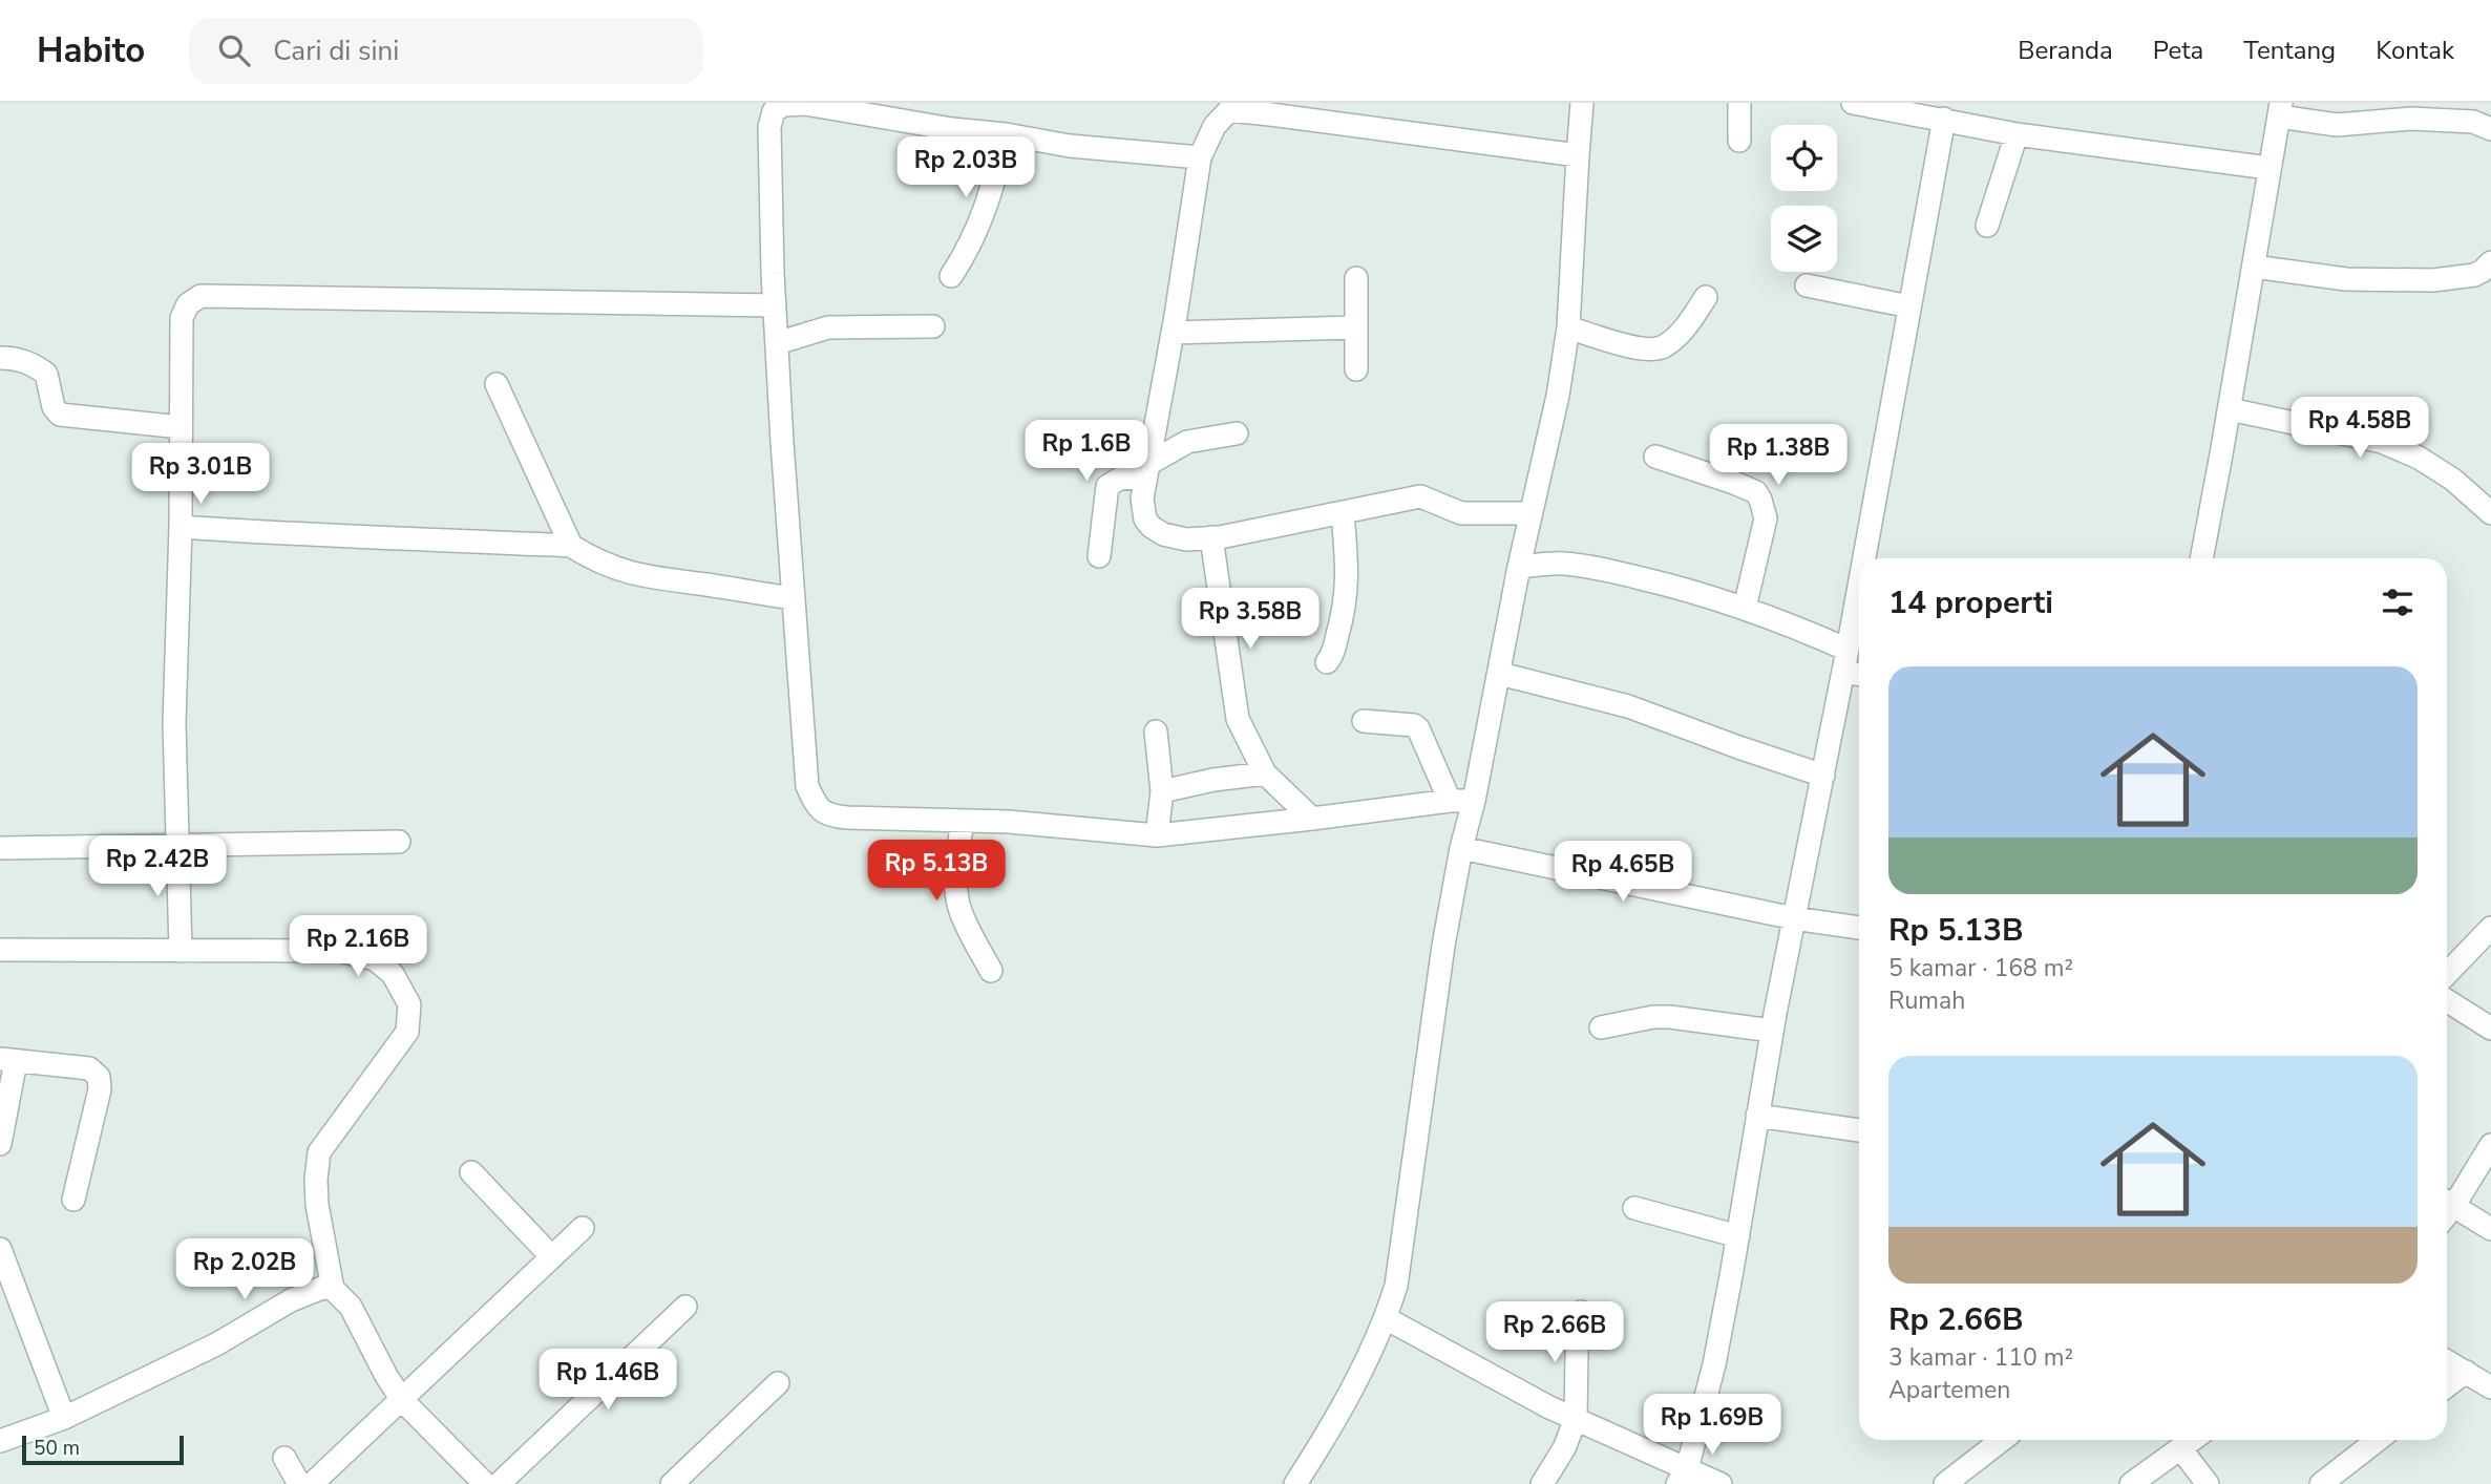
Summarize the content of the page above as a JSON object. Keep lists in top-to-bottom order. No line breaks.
{"scale_bar":"50 m","page":{"header":"Habito","search":"Cari di sini","nav":["Beranda","Peta","Tentang","Kontak"],"price":["Rp 2.03B","Rp 4.58B","Rp 1.6B","Rp 1.38B","Rp 3.01B","Rp 3.58B","Rp 2.42B","Rp 5.13B","Rp 4.65B","Rp 2.16B","Rp 2.02B","Rp 2.66B","Rp 1.46B","Rp 1.69B"],"heading":"14 properti","list":[{"name":"Rp 5.13B","note":"5 kamar · 168 m² · Rumah"},{"name":"Rp 2.66B","note":"3 kamar · 110 m² · Apartemen"}],"scale":"50 m"}}
